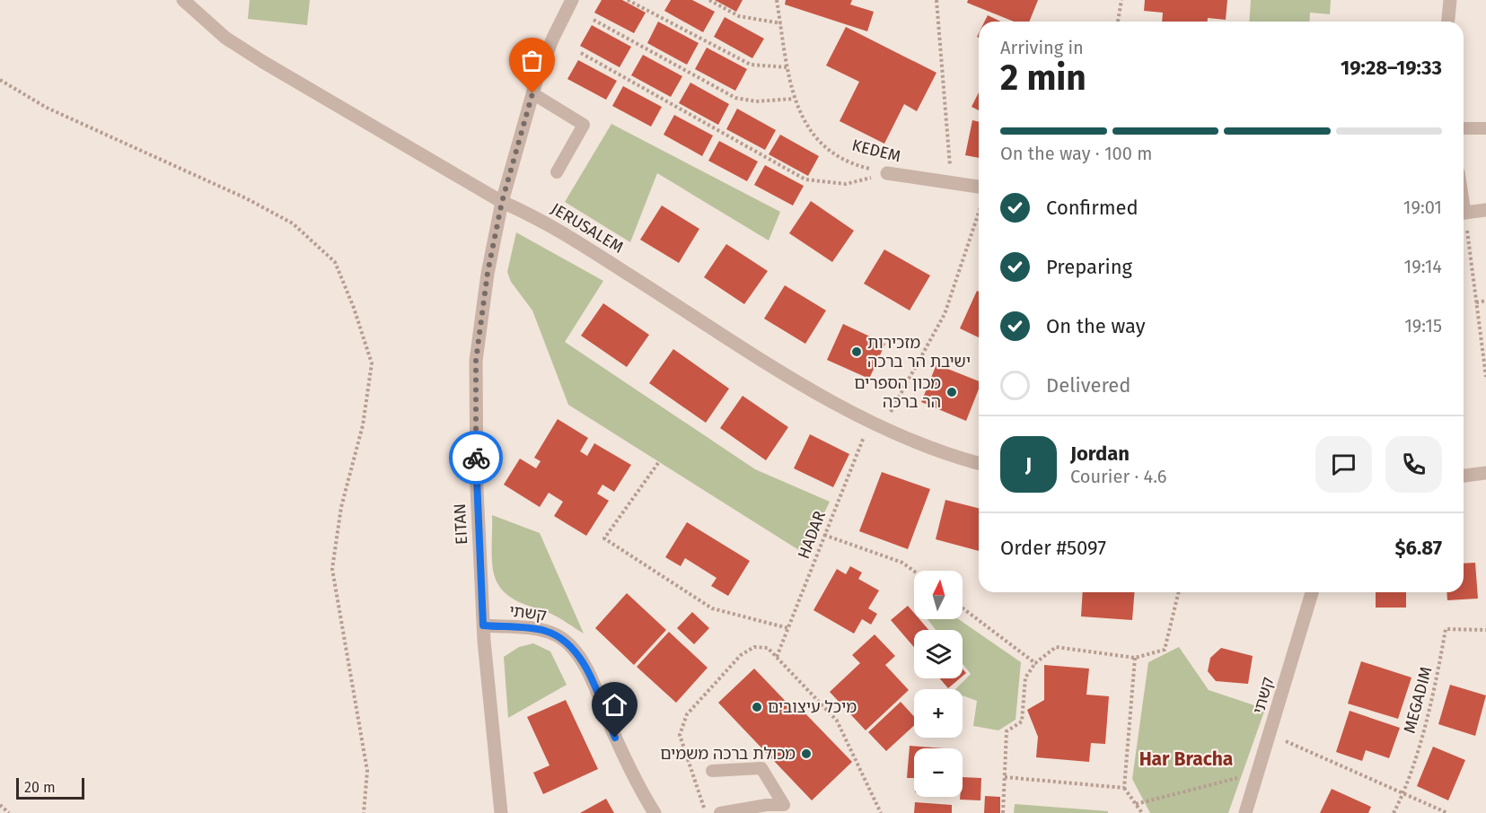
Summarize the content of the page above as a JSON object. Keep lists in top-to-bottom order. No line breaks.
{"streets":{"street":["KEDEM","JERUSALEM","EITAN","קשתי"],"path":["HADAR","MEGADIM"]},"crossings":[["JERUSALEM","EITAN"],["JERUSALEM","HADAR"],["EITAN","קשתי"]],"districts":["Har Bracha"],"places":["מזכירות ישיבת הר ברכה","מכון הספרים הר ברכה","מיכל עיצובים","מכולת ברכה משמים"],"scale_bar":"20 m","north":"top","page":{"heading":["2 min","Arriving in","19:28–19:33"],"panel":["Jordan","Courier · 4.6","Order #5097","$6.87"],"bar":"On the way · 100 m","list":[["Confirmed","19:01"],["Preparing","19:14"],["On the way","19:15"],"Delivered"],"round":"J","map_buttons":["+","−"],"scale":"20 m"}}
